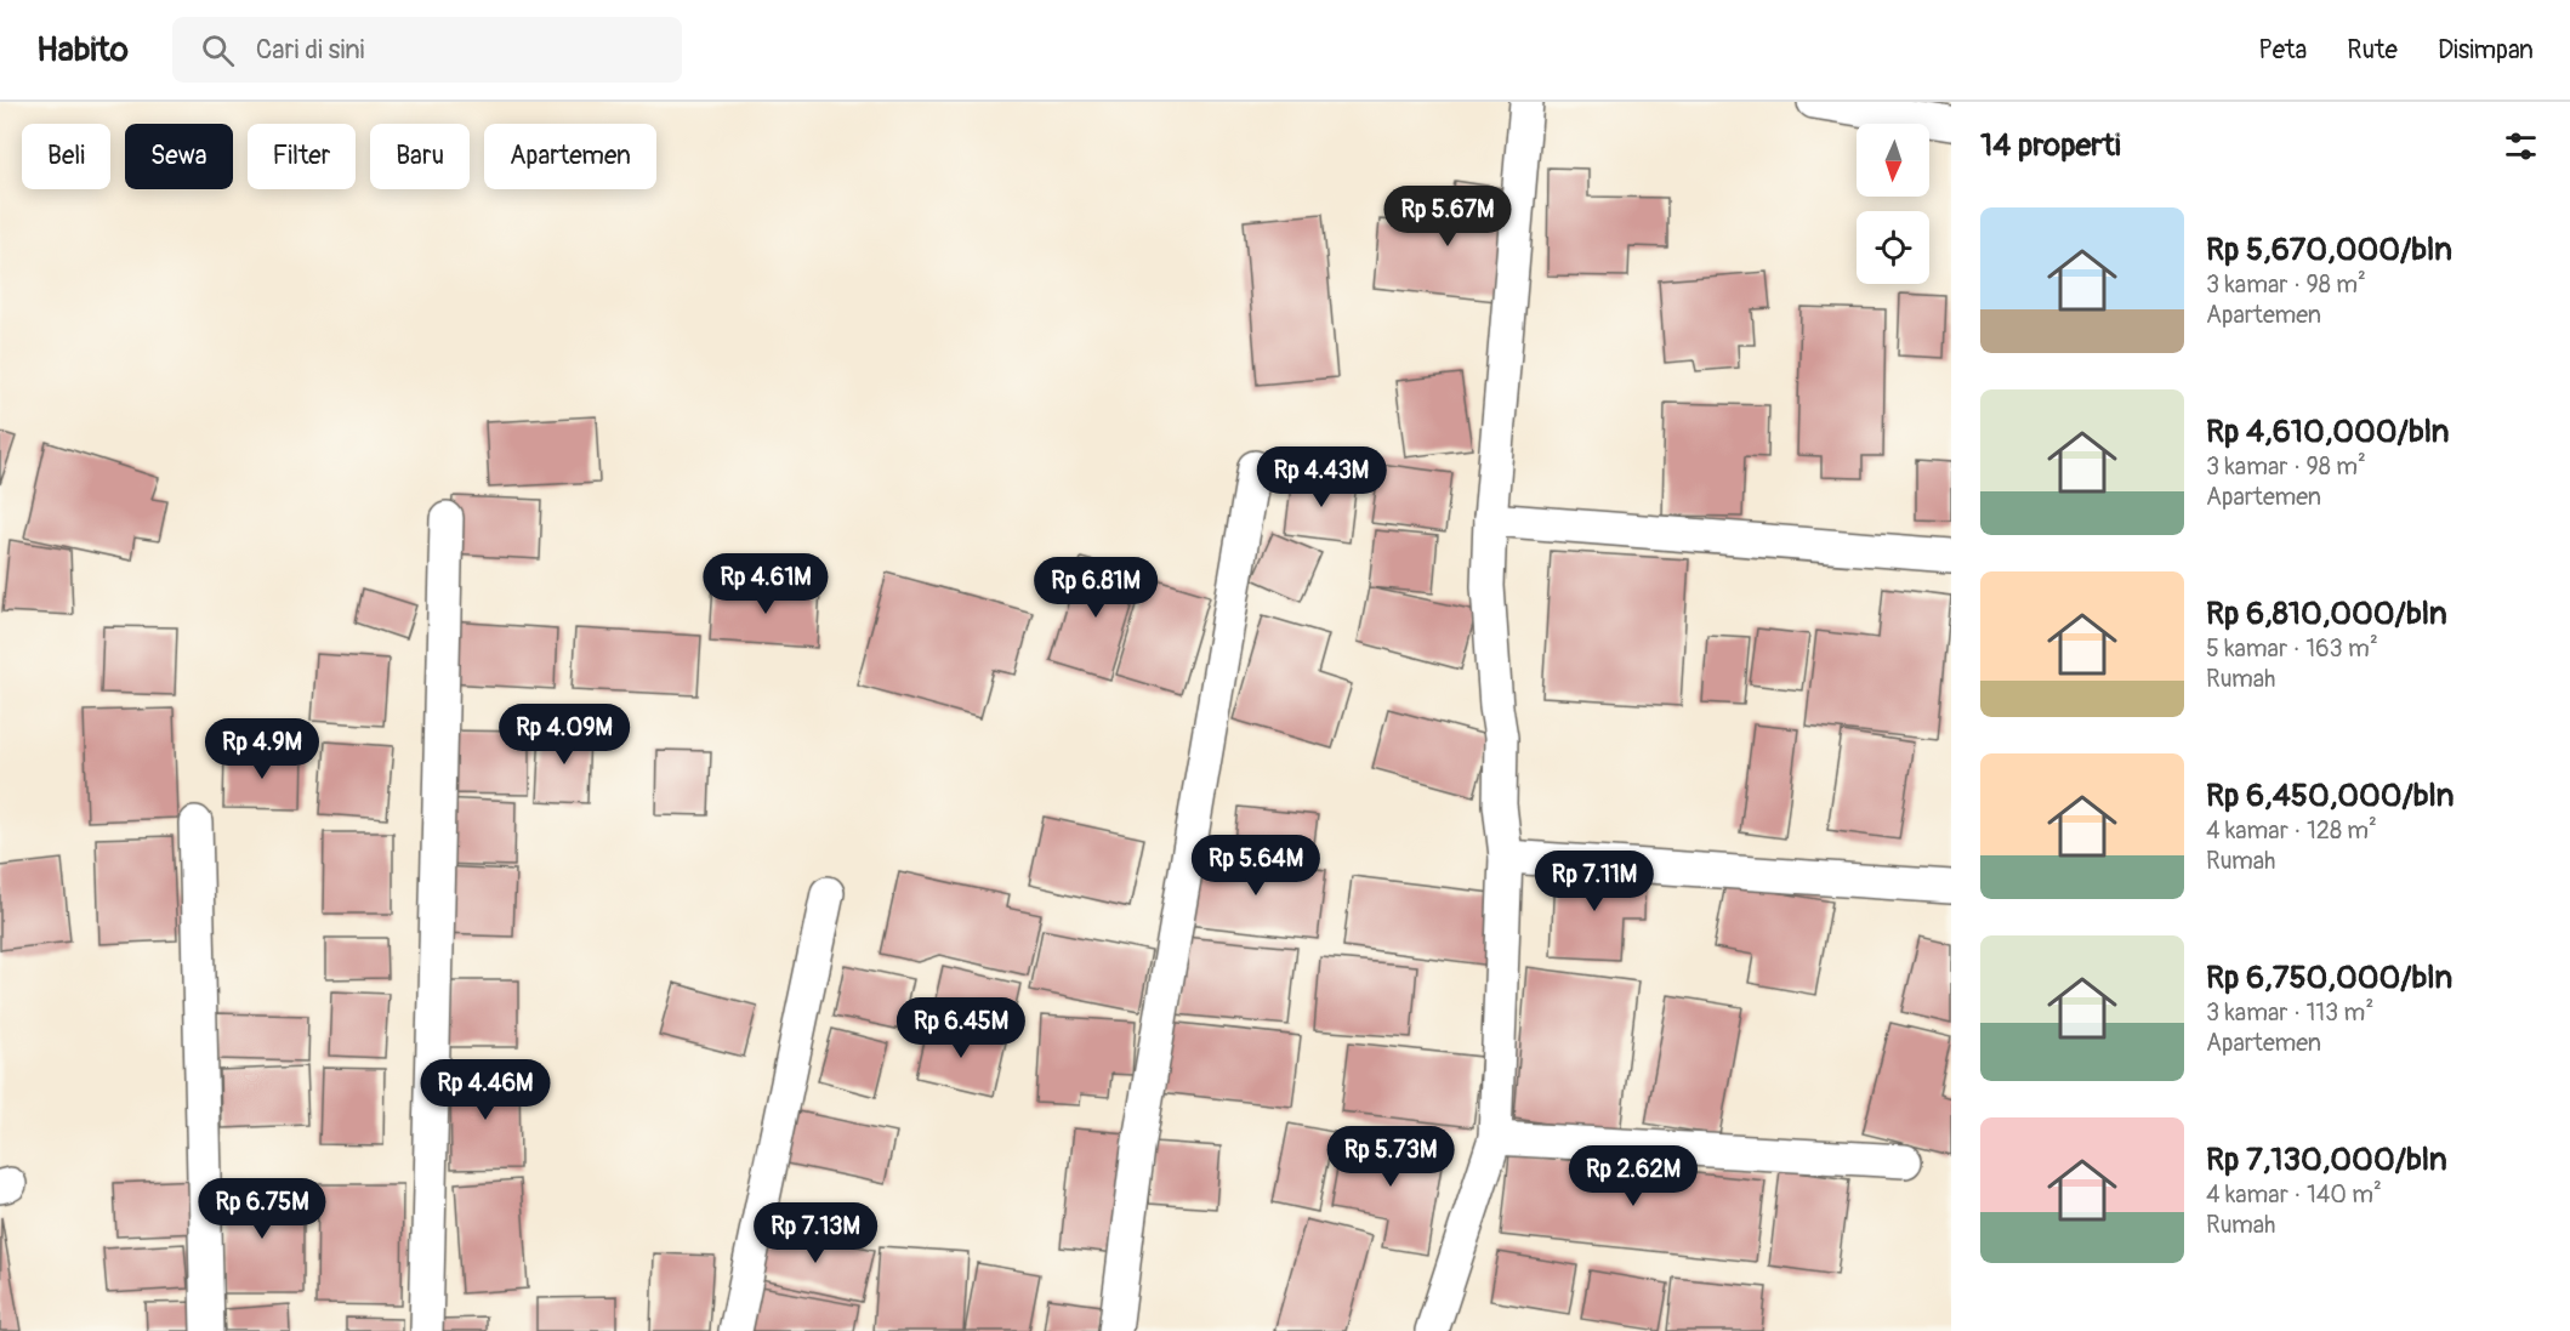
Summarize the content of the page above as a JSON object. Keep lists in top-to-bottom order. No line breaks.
{"north":"bottom","page":{"header":"Habito","search":"Cari di sini","nav":["Peta","Rute","Disimpan"],"heading":"14 properti","chip":["Beli","Sewa","Filter","Baru","Apartemen"],"price":["Rp 5.67M","Rp 4.43M","Rp 4.61M","Rp 6.81M","Rp 4.09M","Rp 4.9M","Rp 5.64M","Rp 7.11M","Rp 6.45M","Rp 4.46M","Rp 5.73M","Rp 2.62M","Rp 6.75M","Rp 7.13M"],"list":[{"name":"Rp 5,670,000/bln","note":"3 kamar · 98 m² · Apartemen"},{"name":"Rp 4,610,000/bln","note":"3 kamar · 98 m² · Apartemen"},{"name":"Rp 6,810,000/bln","note":"5 kamar · 163 m² · Rumah"},{"name":"Rp 6,450,000/bln","note":"4 kamar · 128 m² · Rumah"},{"name":"Rp 6,750,000/bln","note":"3 kamar · 113 m² · Apartemen"},{"name":"Rp 7,130,000/bln","note":"4 kamar · 140 m² · Rumah"}]}}
